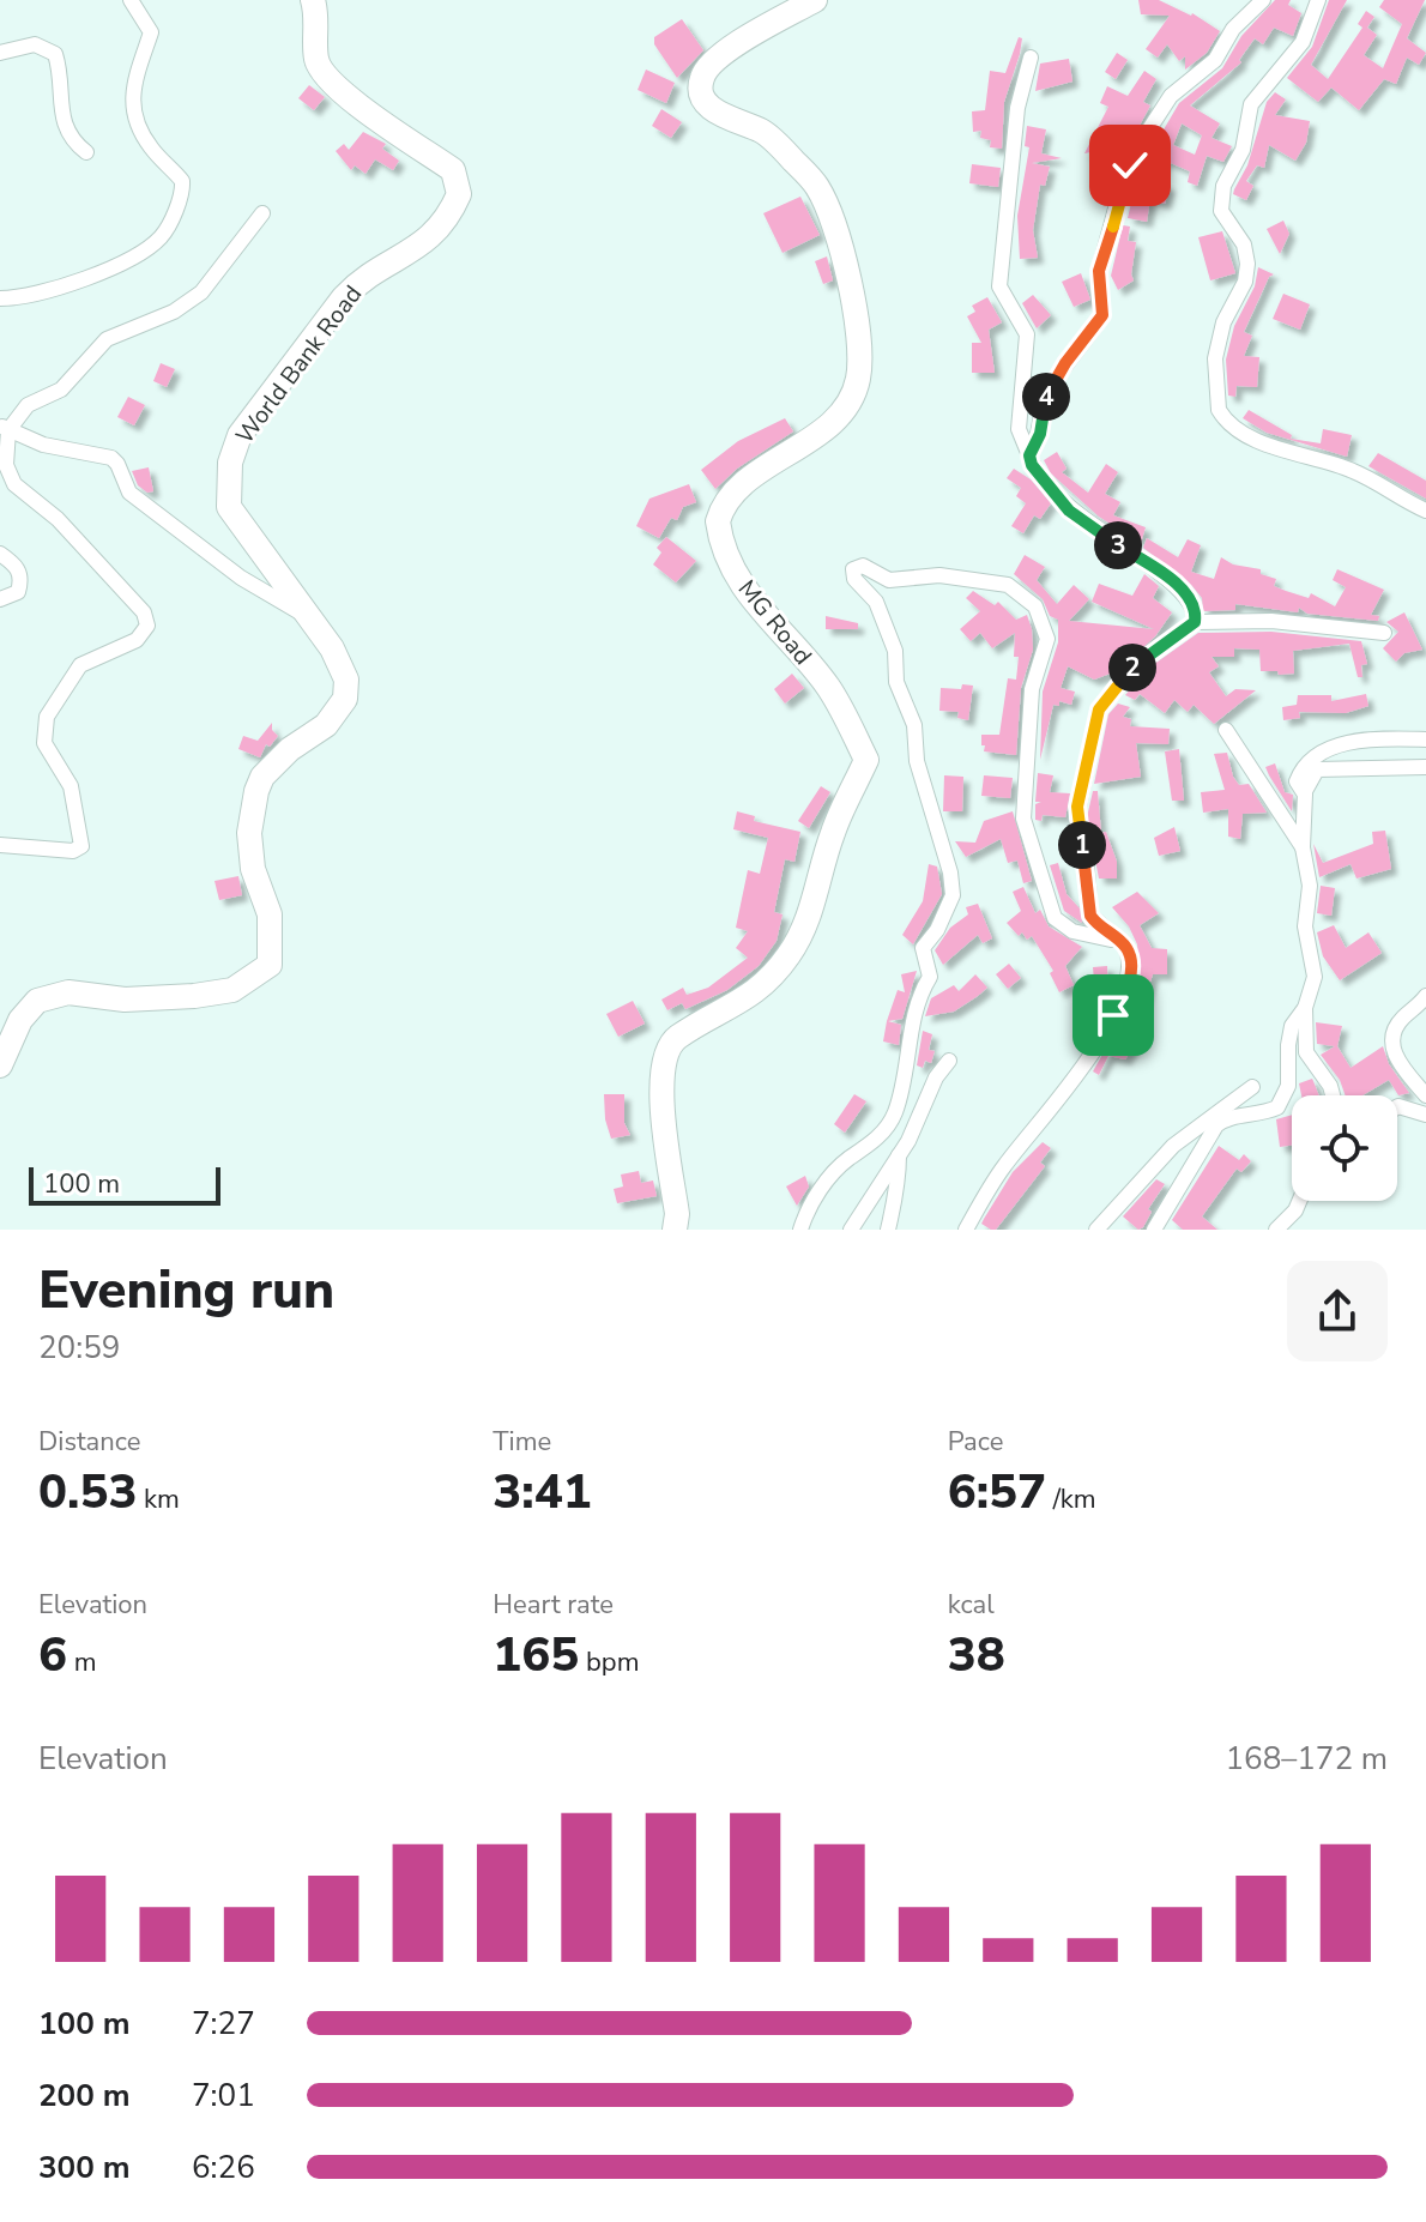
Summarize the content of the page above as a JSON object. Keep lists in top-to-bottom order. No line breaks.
{"streets":{"main road":["World Bank Road","MG Road"]},"scale_bar":"100 m","page":{"pins":["4","3","2","1"],"scale":"100 m","heading":["Evening run","20:59"],"stats":[["Distance","0.53 km"],["Time","3:41"],["Pace","6:57 /km"],["Elevation","6 m"],["Heart rate","165 bpm"],["kcal","38"]],"chart":["Elevation","168–172 m"],"list":[{"name":"100 m","note":"7:27"},{"name":"200 m","note":"7:01"},{"name":"300 m","note":"6:26"}]}}
